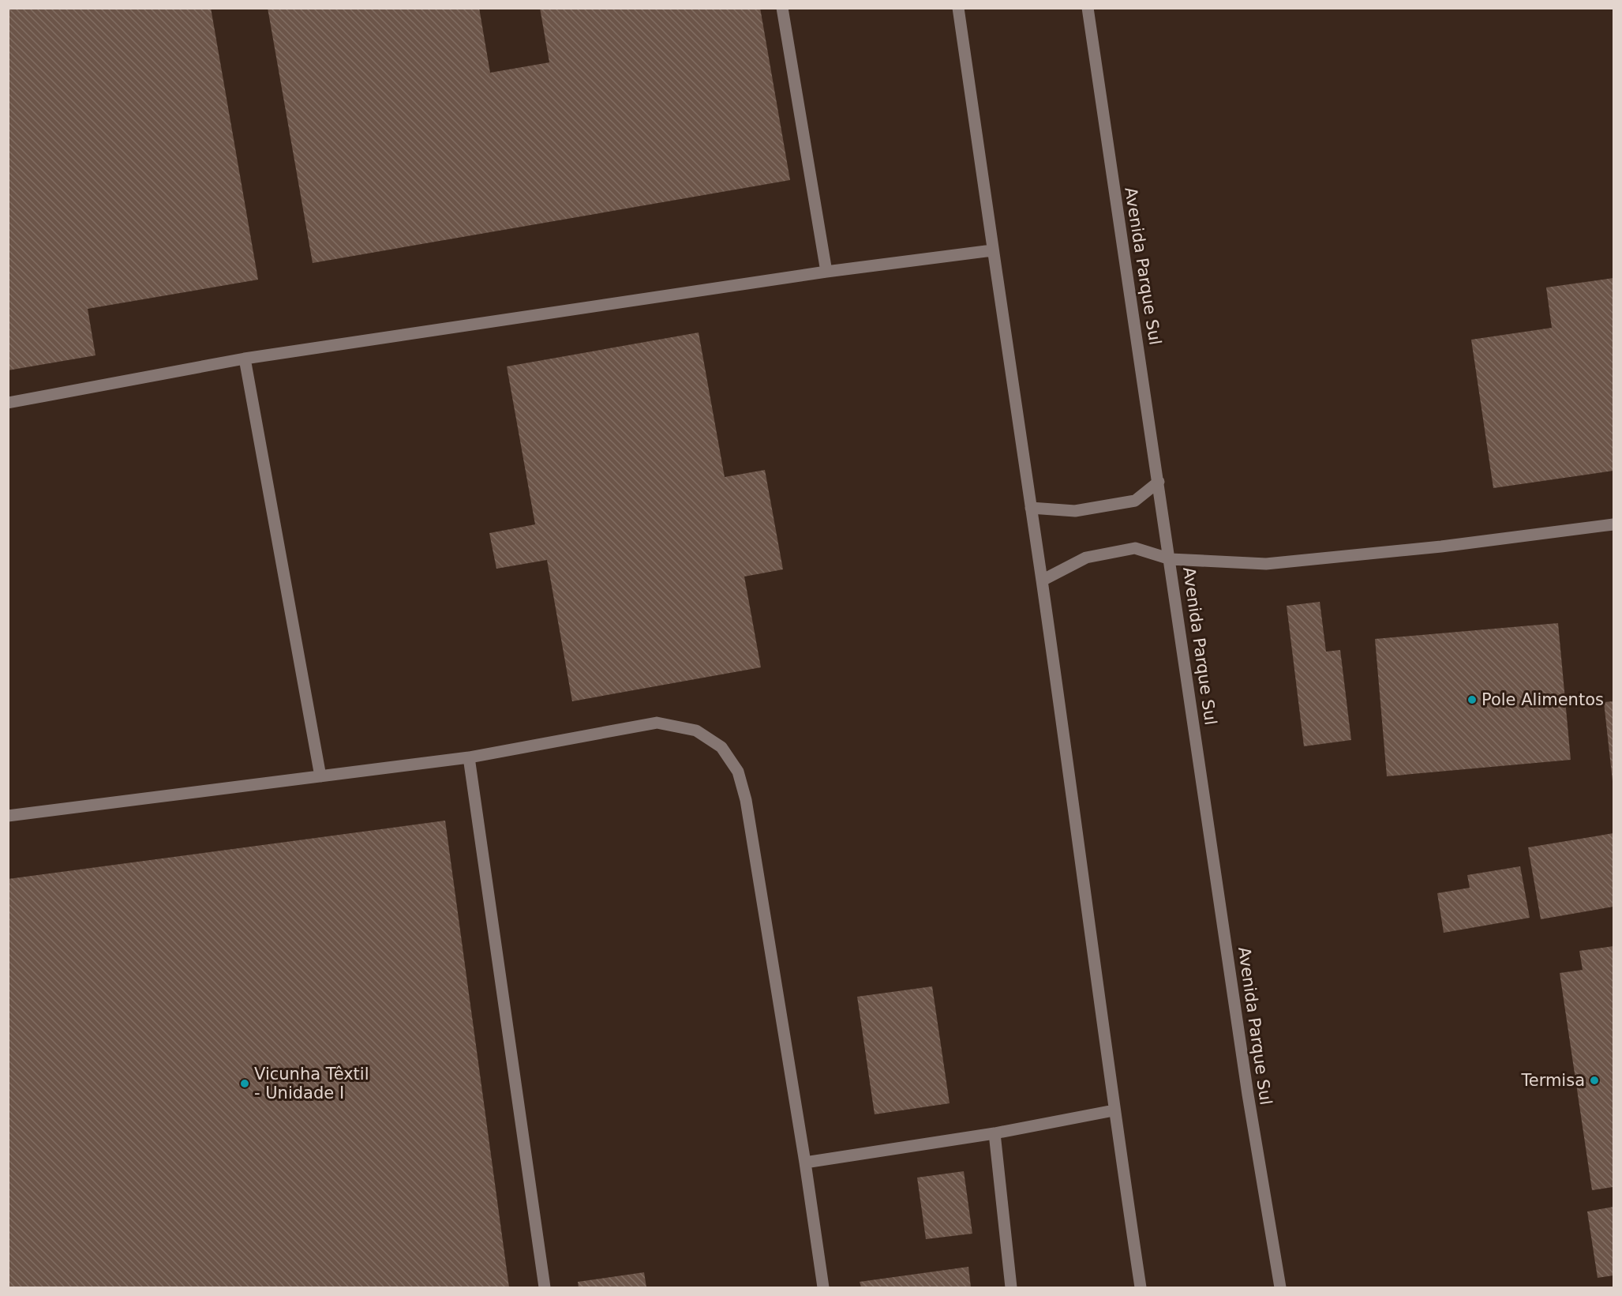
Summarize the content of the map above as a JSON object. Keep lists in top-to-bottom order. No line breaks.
{"streets":{"street":["Avenida Parque Sul"]},"places":["Pole Alimentos","Termisa","Vicunha Têxtil - Unidade I"]}
